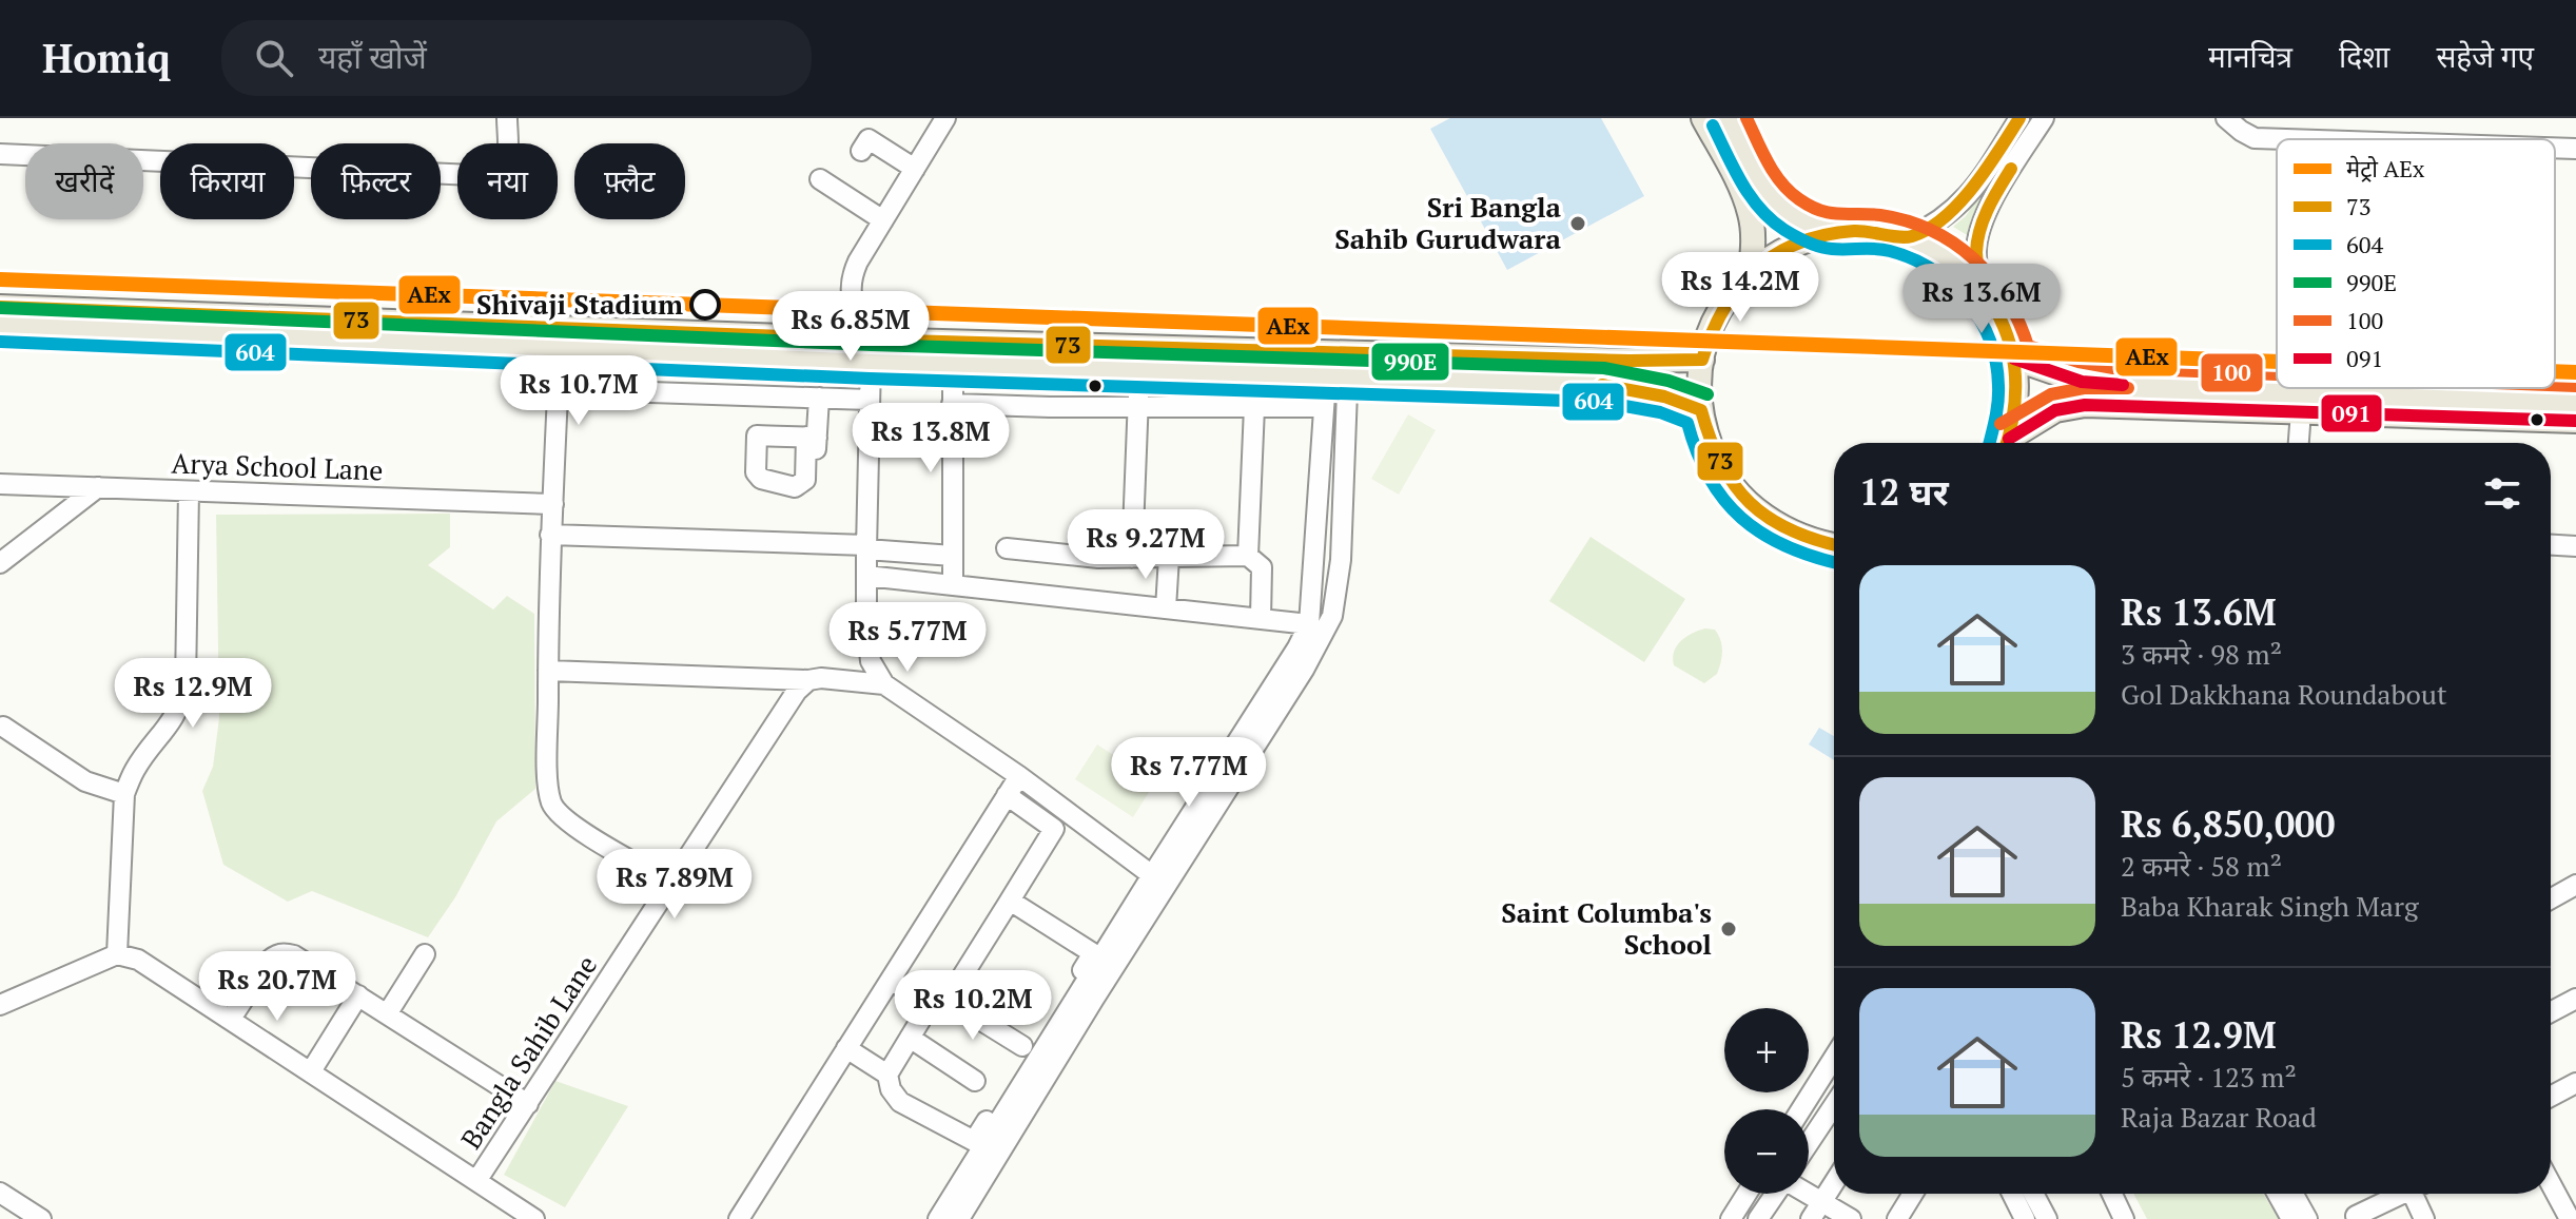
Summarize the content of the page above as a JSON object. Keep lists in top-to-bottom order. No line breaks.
{"streets":{"street":["Arya School Lane","Bangla Sahib Lane"]},"places":["Sri Bangla Sahib Gurudwara","Shivaji Stadium","Saint Columba's School"],"lines":["transit line 73","transit line 100","transit line 604","metro line AEx","transit line 990E","transit line 091"],"legend":["मेट्रो AEx","73","604","990E","100","091"],"page":{"header":"Homiq","search":"यहाँ खोजें","nav":["मानचित्र","दिशा","सहेजे गए"],"chip":["खरीदें","किराया","फ़िल्टर","नया","फ़्लैट"],"price":["Rs 14.2M","Rs 13.6M","Rs 6.85M","Rs 10.7M","Rs 13.8M","Rs 9.27M","Rs 5.77M","Rs 12.9M","Rs 7.77M","Rs 7.89M","Rs 20.7M","Rs 10.2M"],"heading":"12 घर","list":[{"name":"Rs 13.6M","note":"3 कमरे · 98 m² · Gol Dakkhana Roundabout"},{"name":"Rs 6,850,000","note":"2 कमरे · 58 m² · Baba Kharak Singh Marg"},{"name":"Rs 12.9M","note":"5 कमरे · 123 m² · Raja Bazar Road"}],"map_buttons":["+","−"]}}
